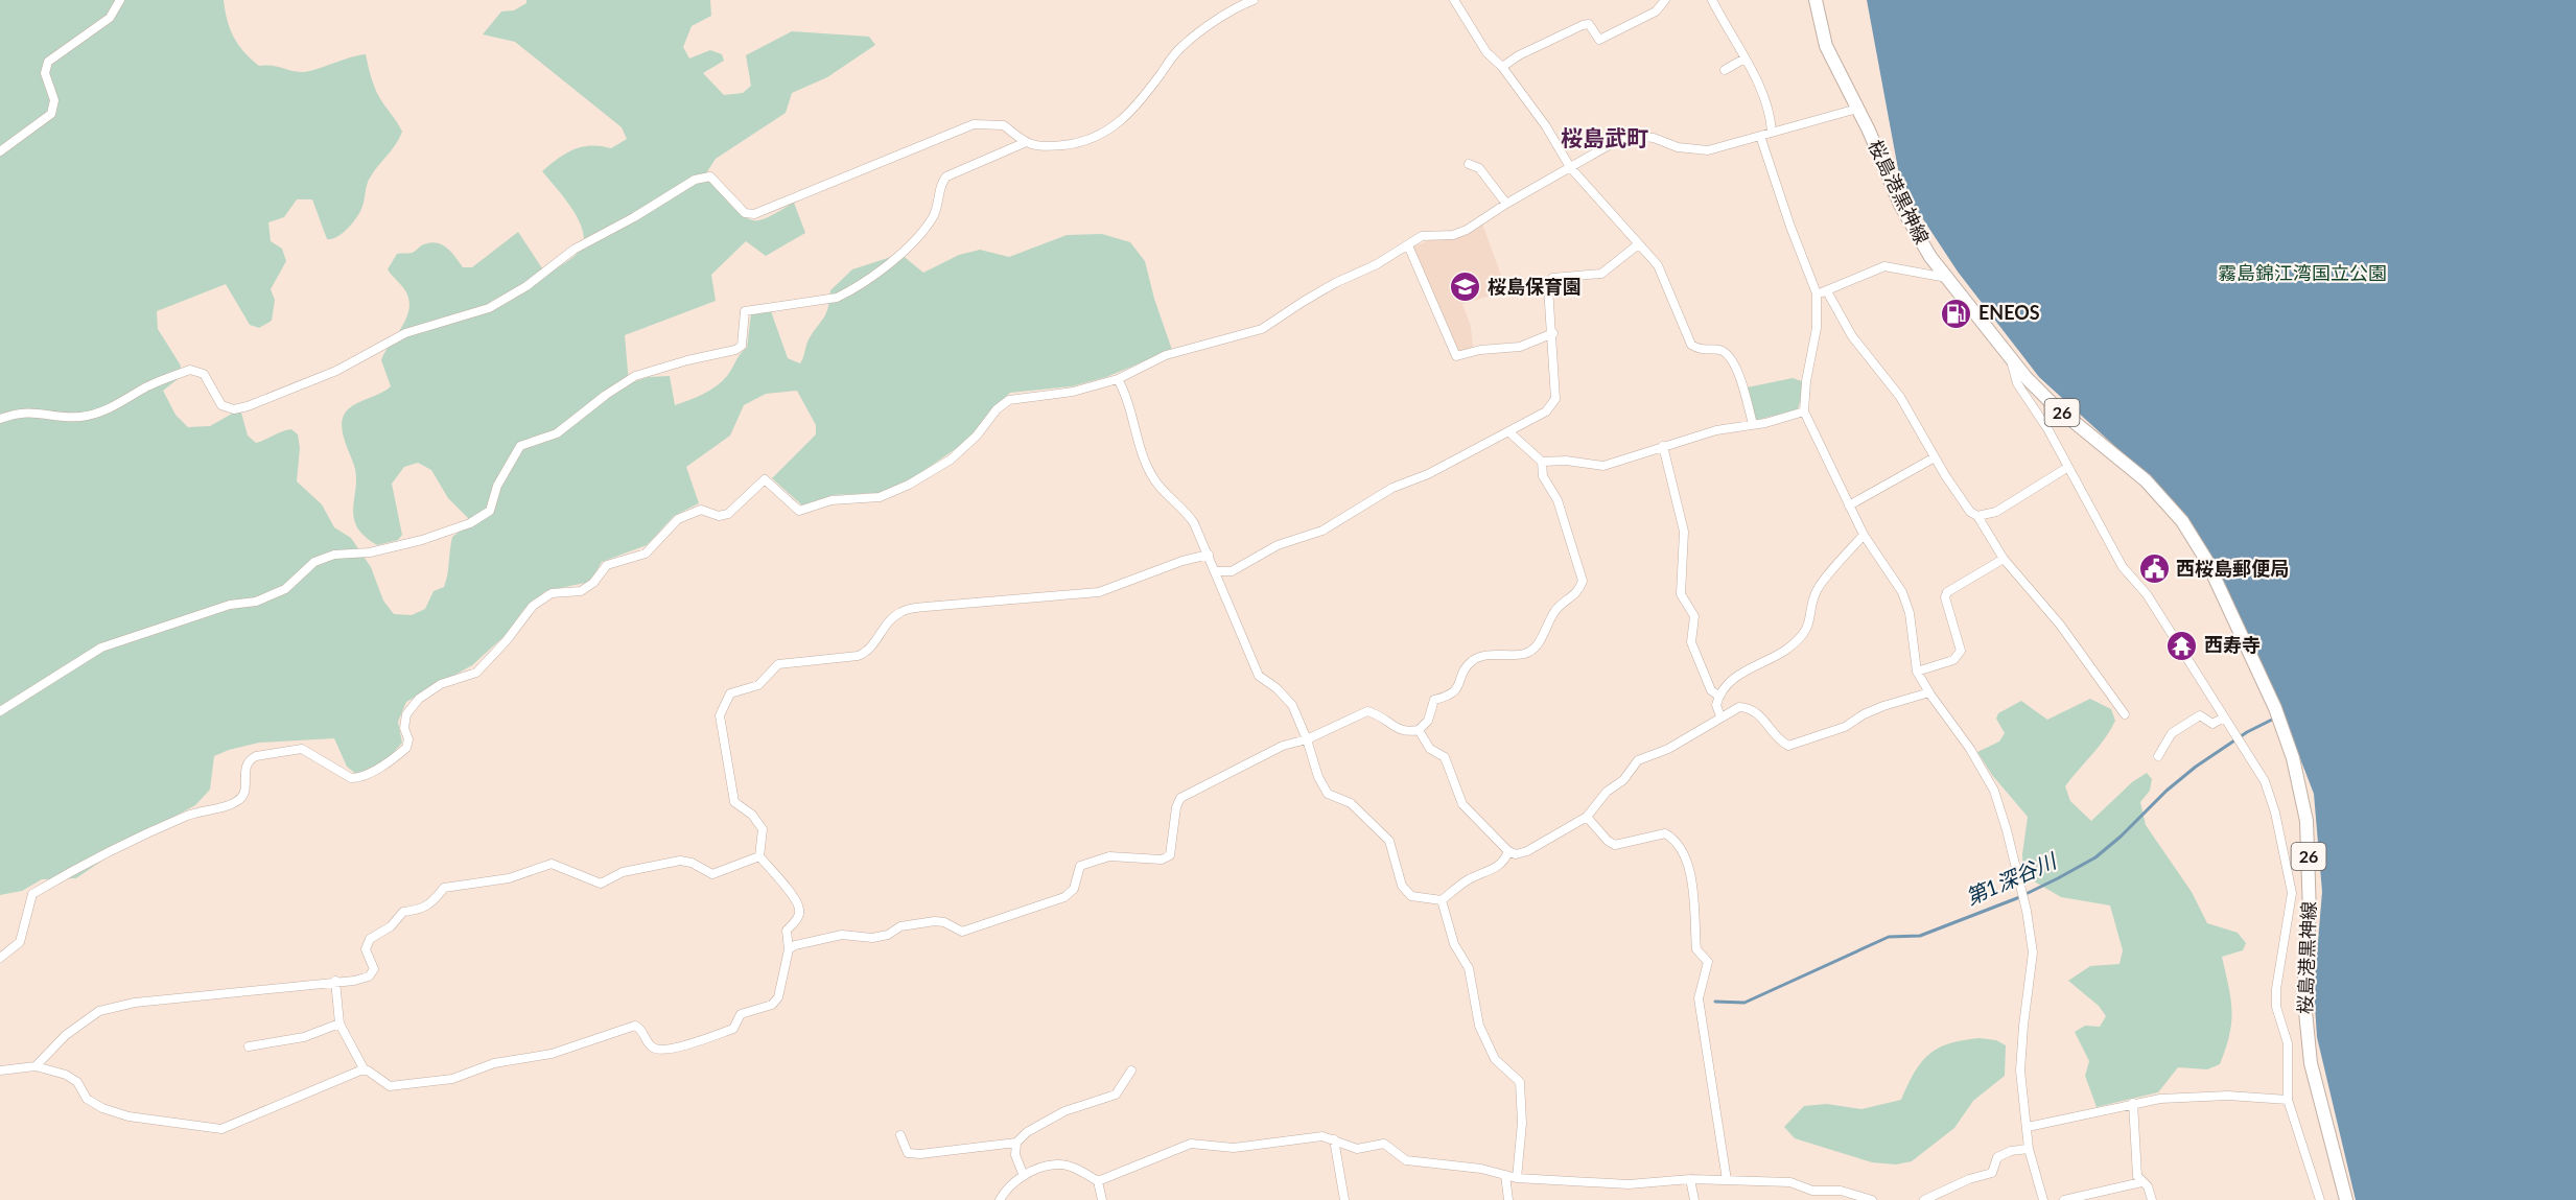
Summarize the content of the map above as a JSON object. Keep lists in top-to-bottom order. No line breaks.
{"streets":{"main road":["桜島港黒神線","26"]},"districts":["桜島武町"],"water":["第1深谷川"],"parks":["霧島錦江湾国立公園"],"places":{"school or university":["桜島保育園"],"fuel station":["ENEOS"],"public building":["西桜島郵便局"],"temple":["西寿寺"]}}
